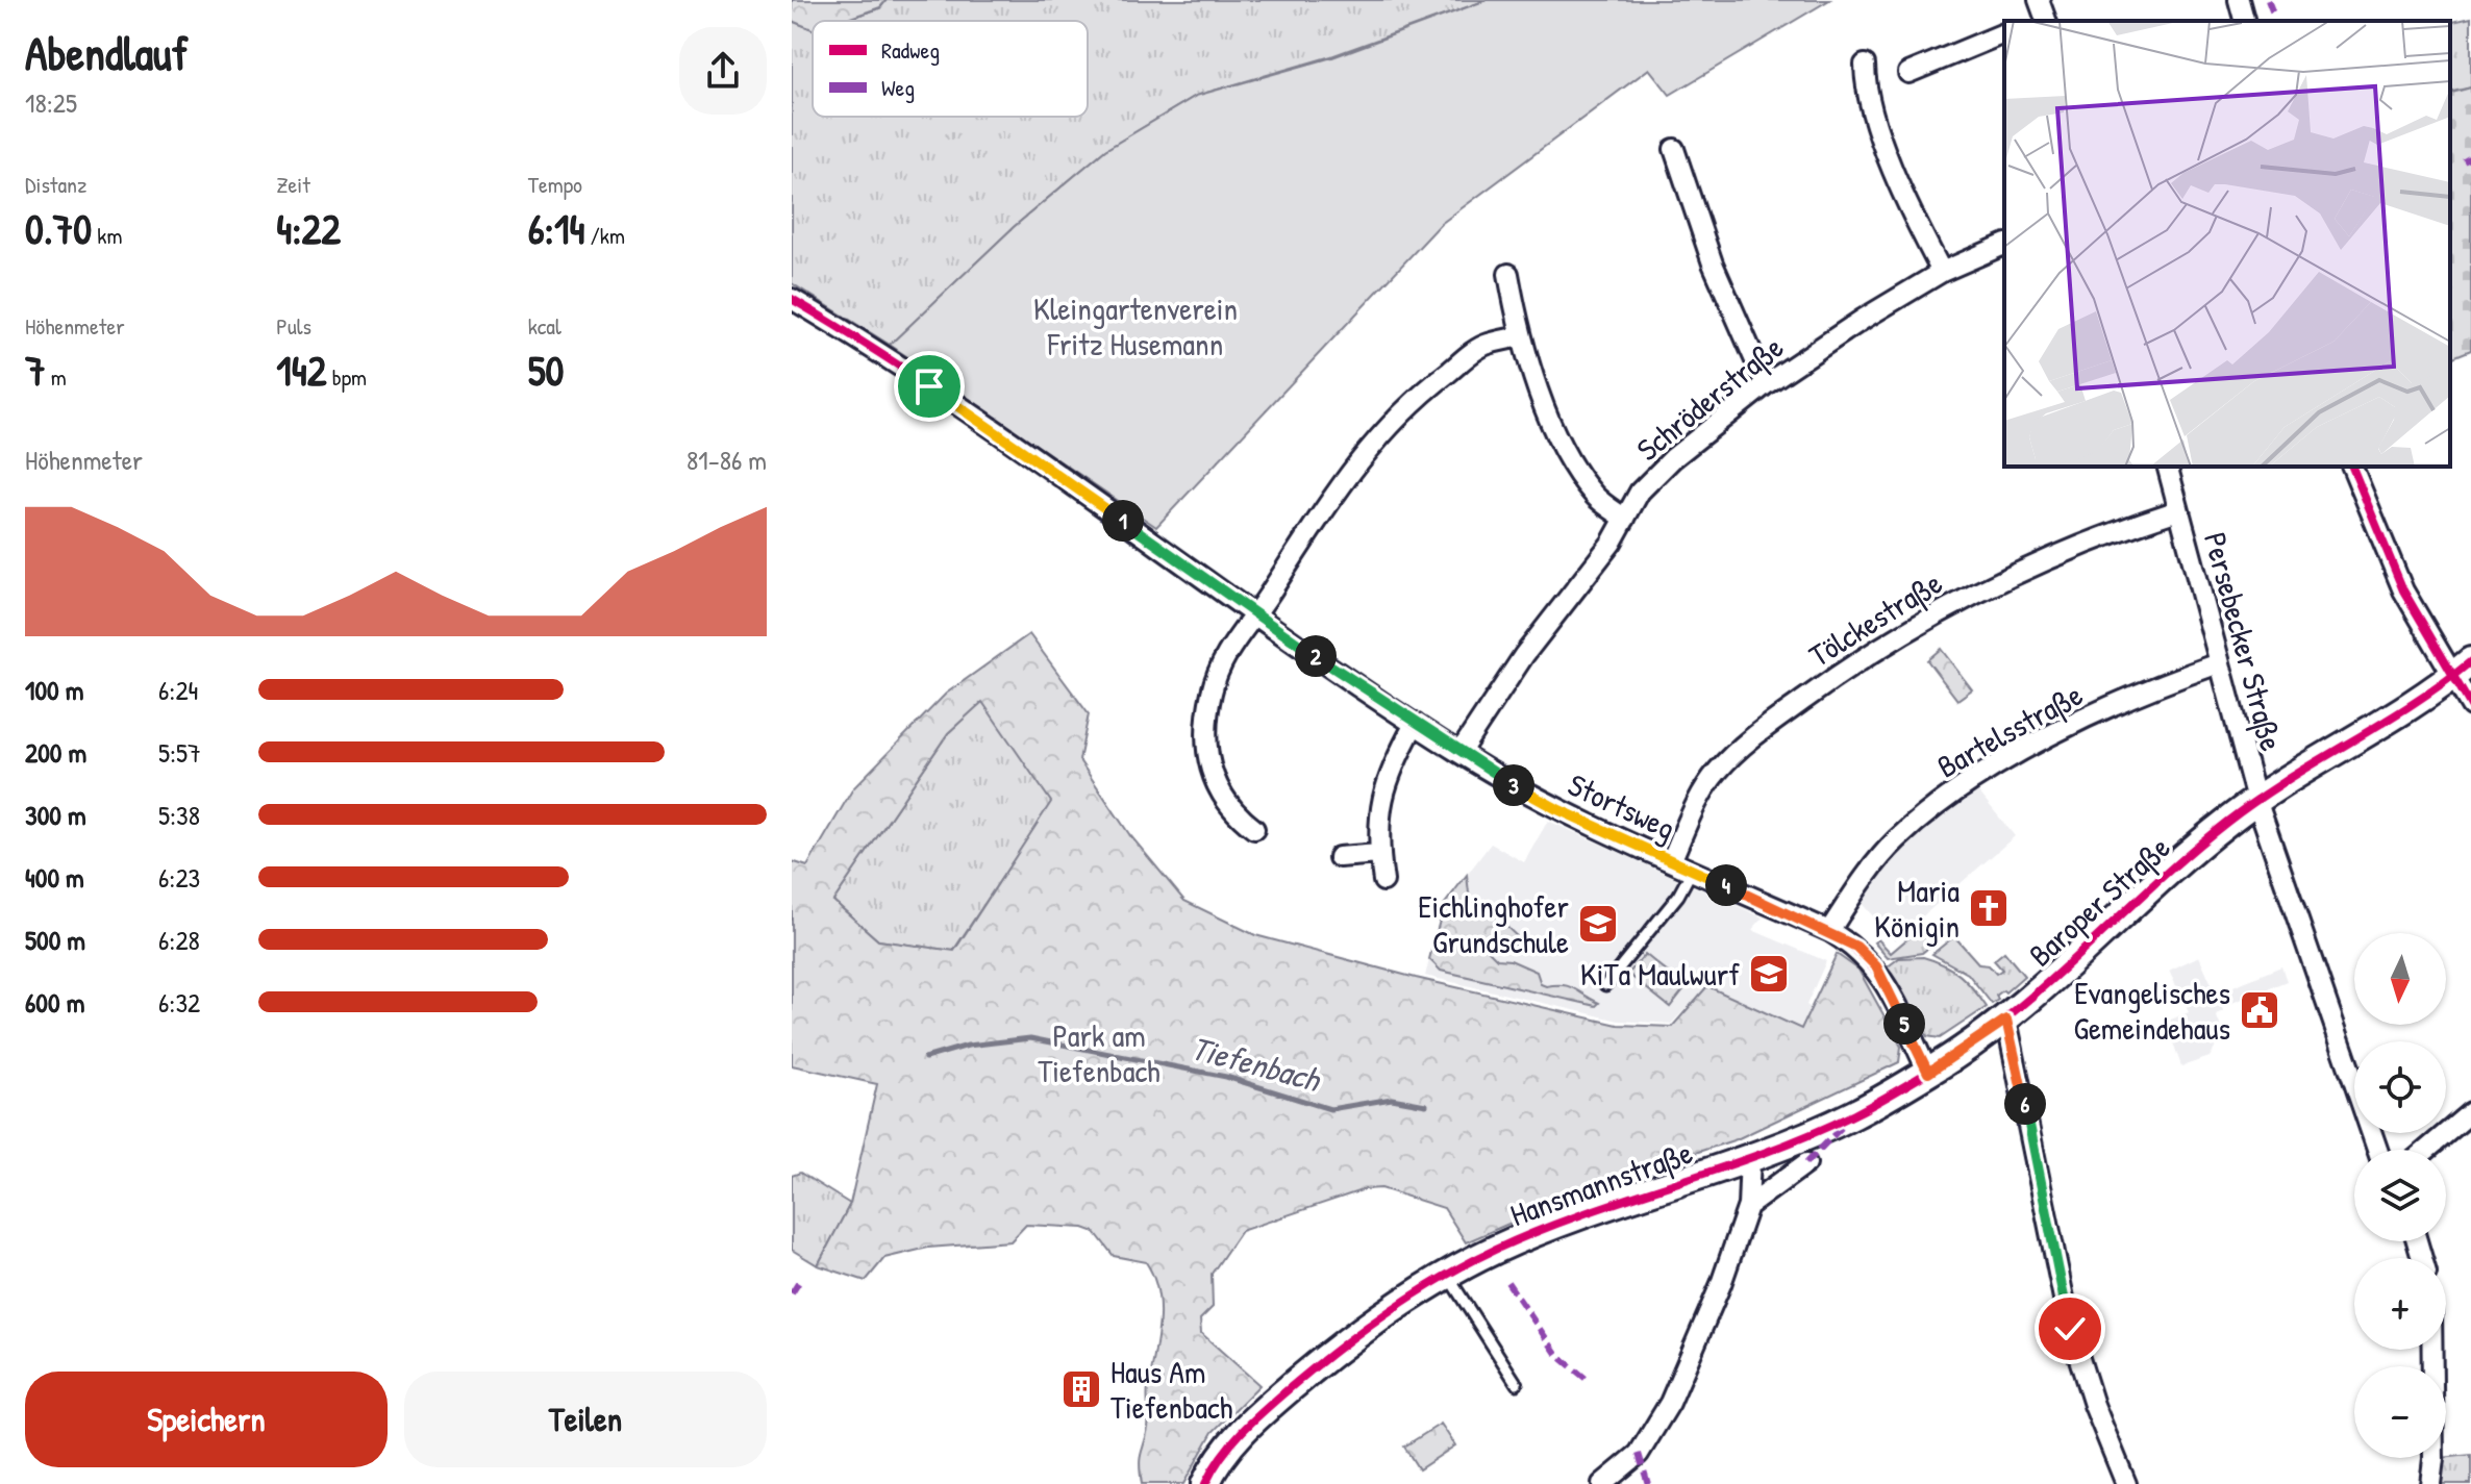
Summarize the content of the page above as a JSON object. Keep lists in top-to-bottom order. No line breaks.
{"streets":{"main road":["Baroper Straße","Hansmannstraße"],"street":["Schröderstraße","Tölckestraße","Persebecker Straße","Bartelsstraße","Stortsweg"]},"crossings":[["Schröderstraße","Stortsweg"],["Tölckestraße","Persebecker Straße"],["Tölckestraße","Stortsweg"],["Persebecker Straße","Bartelsstraße"],["Persebecker Straße","Baroper Straße"],["Bartelsstraße","Stortsweg"],["Stortsweg","Baroper Straße"],["Baroper Straße","Hansmannstraße"]],"water":["Tiefenbach"],"parks":["Kleingartenverein Fritz Husemann","Park am Tiefenbach"],"places":{"church":["Maria Königin"],"school or university":["Eichlinghofer Grundschule","KiTa Maulwurf"],"public building":["Evangelisches Gemeindehaus"],"building":["Haus Am Tiefenbach"]},"legend":["Radweg","Weg"],"north":"bottom","page":{"heading":["Abendlauf","18:25"],"stats":[["Distanz","0.70 km"],["Zeit","4:22"],["Tempo","6:14 /km"],["Höhenmeter","7 m"],["Puls","142 bpm"],["kcal","50"]],"chart":["Höhenmeter","81–86 m"],"pins":["1","2","3","4","5","6"],"list":[{"name":"100 m","note":"6:24"},{"name":"200 m","note":"5:57"},{"name":"300 m","note":"5:38"},{"name":"400 m","note":"6:23"},{"name":"500 m","note":"6:28"},{"name":"600 m","note":"6:32"}],"map_buttons":["+","−"],"buttons":["Speichern","Teilen"]}}
